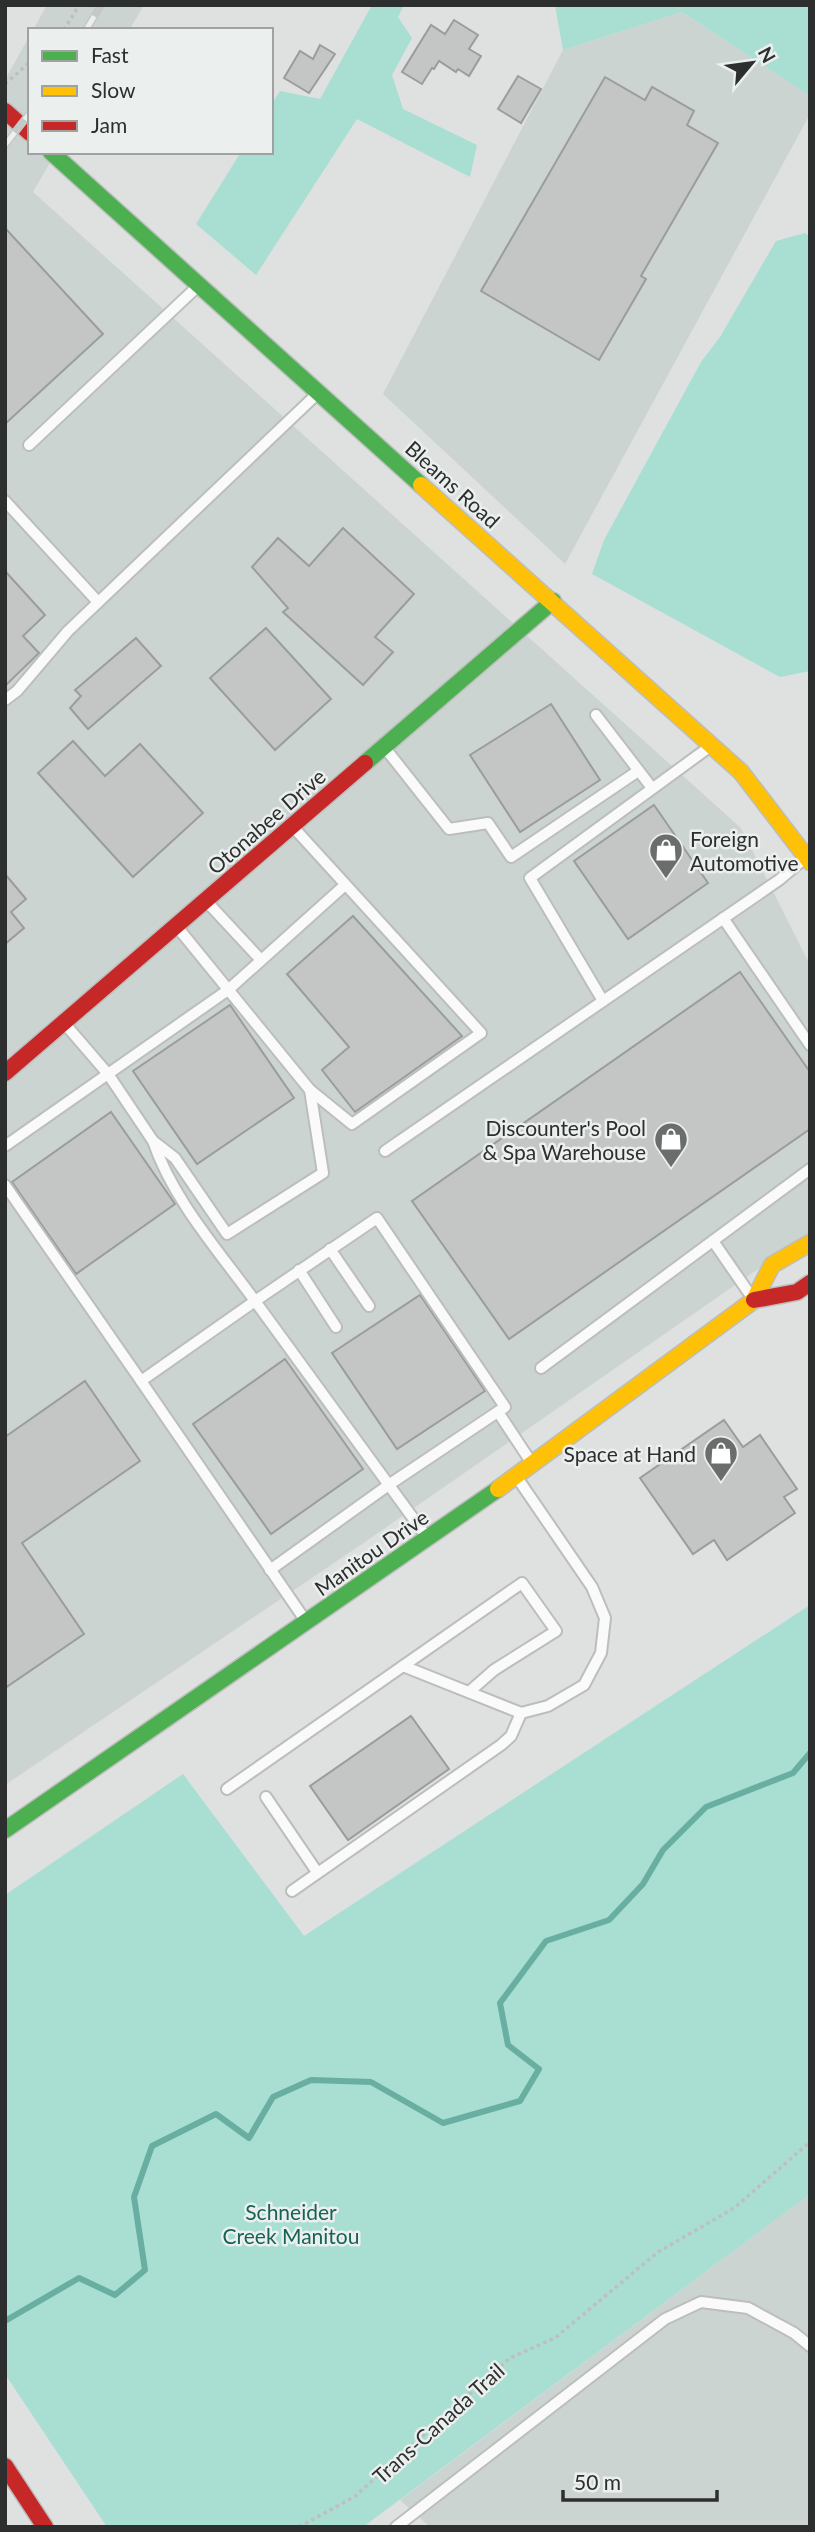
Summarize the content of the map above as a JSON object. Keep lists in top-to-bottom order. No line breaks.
{"streets":{"main road":["Bleams Road","Otonabee Drive","Manitou Drive"],"path":["Trans-Canada Trail"]},"crossings":[["Bleams Road","Otonabee Drive"]],"parks":["Schneider Creek Manitou"],"places":{"shop":["Foreign Automotive","Discounter's Pool & Spa Warehouse","Space at Hand"]},"legend":["Fast","Slow","Jam"],"scale_bar":"50 m","north":"top right"}
